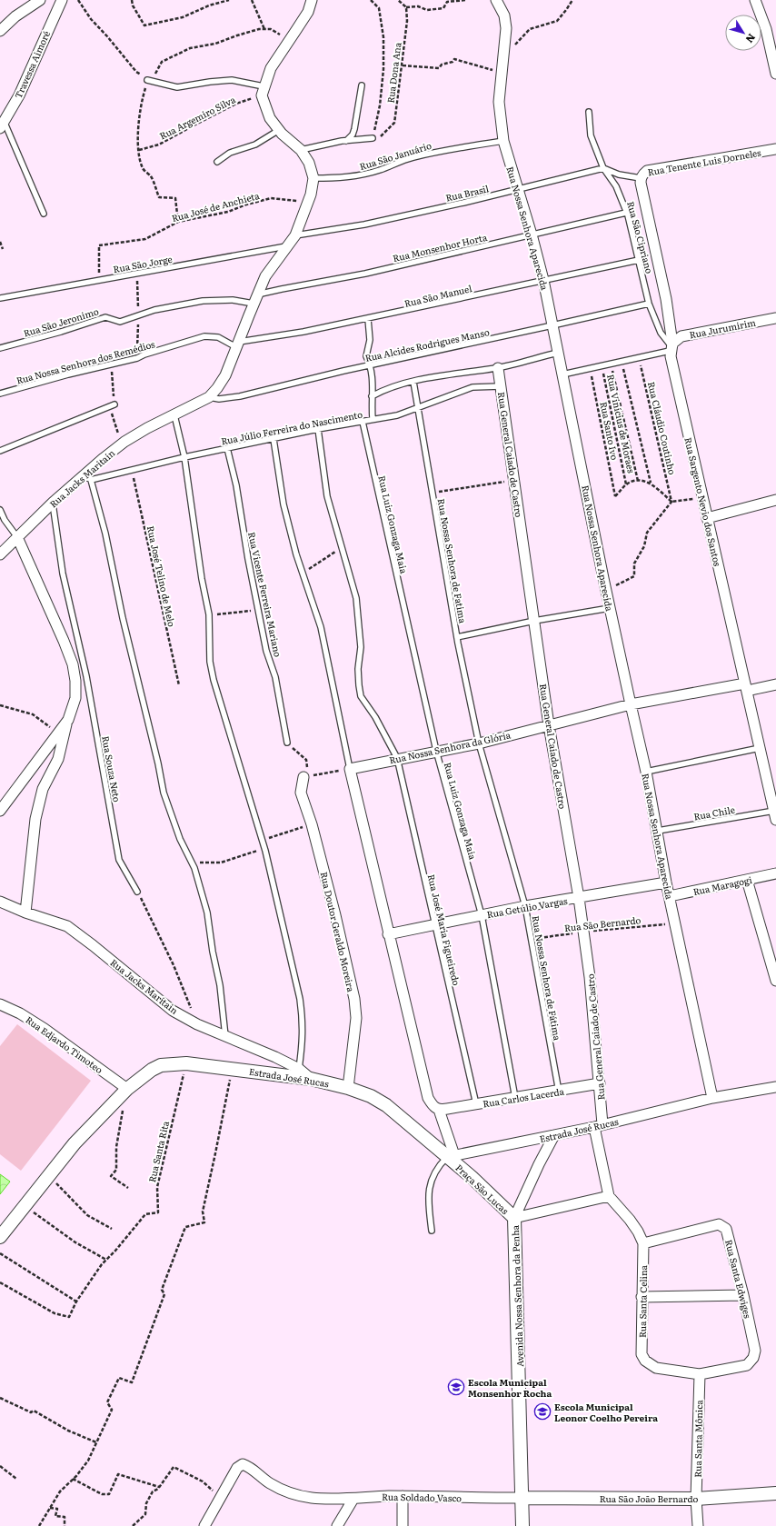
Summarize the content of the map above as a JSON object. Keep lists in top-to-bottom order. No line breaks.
{"streets":{"street":["Travessa Aimoré","Rua Tenente Luis Dorneles","Rua Nossa Senhora Aparecida","Rua Jurumirim","Rua General Caiado de Castro","Rua Jacks Maritain","Rua Sargento Nevio dos Santos","Rua Nossa Senhora da Glória","Rua Maragogi","Rua Getúlio Vargas","Rua Doutor Geraldo Moreira","Rua Edjardo Timoteo","Estrada José Rucas","Rua Carlos Lacerda","Praça São Lucas","Rua Santa Edwiges","Avenida Nossa Senhora da Penha","Rua Santa Celina","Rua Santa Mônica","Rua Soldado Vasco","Rua São João Bernardo"],"lane":["Rua São Januário","Rua Brasil","Rua São Cipriano","Rua Monsenhor Horta","Rua São Jorge","Rua São Manuel","Rua São Jeronimo","Rua Alcides Rodrigues Manso","Rua Nossa Senhora dos Remédios","Rua Júlio Ferreira do Nascimento","Rua Luiz Gonzaga Maia","Rua Nossa Senhora de Fatima","Rua Vicente Ferreira Mariano","Rua Souza Neto","Rua Chile","Rua José Maria Figueiredo","Rua Nossa Senhora de Fátima"],"path":["Rua Dona Ana","Rua Argemiro Silva","Rua José de Anchieta","Rua Vinícius de Moraes","Rua Cláudio Coutinho","Rua Santo Ivo","Rua José Telino de Melo","Rua São Bernardo","Rua Santa Rita"]},"crossings":[["Rua São Januário","Rua Nossa Senhora Aparecida"],["Rua São Januário","Rua Jacks Maritain"],["Rua Tenente Luis Dorneles","Rua Sargento Nevio dos Santos"],["Rua Brasil","Rua Nossa Senhora Aparecida"],["Rua Brasil","Rua São Cipriano"],["Rua Brasil","Rua Jacks Maritain"],["Rua José de Anchieta","Rua São Jorge"],["Rua José de Anchieta","Rua Jacks Maritain"],["Rua Nossa Senhora Aparecida","Rua Monsenhor Horta"],["Rua Nossa Senhora Aparecida","Rua São Manuel"],["Rua Nossa Senhora Aparecida","Rua Alcides Rodrigues Manso"],["Rua Nossa Senhora Aparecida","Rua Nossa Senhora da Glória"],["Rua Nossa Senhora Aparecida","Rua Chile"],["Rua Nossa Senhora Aparecida","Rua Maragogi"],["Rua Nossa Senhora Aparecida","Rua Getúlio Vargas"],["Rua Nossa Senhora Aparecida","Rua São Bernardo"],["Rua Nossa Senhora Aparecida","Estrada José Rucas"],["Rua São Cipriano","Rua Monsenhor Horta"],["Rua São Cipriano","Rua São Manuel"],["Rua São Cipriano","Rua Jurumirim"],["Rua São Cipriano","Rua Alcides Rodrigues Manso"],["Rua São Cipriano","Rua Sargento Nevio dos Santos"],["Rua Monsenhor Horta","Rua São Jeronimo"],["Rua Monsenhor Horta","Rua Jacks Maritain"],["Rua São Jorge","Rua Jacks Maritain"],["Rua São Manuel","Rua Nossa Senhora dos Remédios"],["Rua São Manuel","Rua Jacks Maritain"],["Rua São Jeronimo","Rua Jacks Maritain"],["Rua Jurumirim","Rua Sargento Nevio dos Santos"],["Rua Alcides Rodrigues Manso","Rua Jacks Maritain"],["Rua Nossa Senhora dos Remédios","Rua Jacks Maritain"],["Rua Vinícius de Moraes","Rua Santo Ivo"],["Rua Júlio Ferreira do Nascimento","Rua General Caiado de Castro"],["Rua Júlio Ferreira do Nascimento","Rua Jacks Maritain"],["Rua Júlio Ferreira do Nascimento","Rua Luiz Gonzaga Maia"],["Rua Júlio Ferreira do Nascimento","Rua Nossa Senhora de Fatima"],["Rua Júlio Ferreira do Nascimento","Rua José Telino de Melo"],["Rua Júlio Ferreira do Nascimento","Rua Vicente Ferreira Mariano"],["Rua Júlio Ferreira do Nascimento","Rua José Maria Figueiredo"],["Rua General Caiado de Castro","Rua Nossa Senhora da Glória"],["Rua General Caiado de Castro","Rua Getúlio Vargas"],["Rua General Caiado de Castro","Rua São Bernardo"],["Rua General Caiado de Castro","Estrada José Rucas"],["Rua General Caiado de Castro","Rua Carlos Lacerda"],["Rua General Caiado de Castro","Rua Santa Celina"],["Rua Jacks Maritain","Rua Souza Neto"],["Rua Jacks Maritain","Estrada José Rucas"],["Rua Sargento Nevio dos Santos","Rua Nossa Senhora da Glória"],["Rua Sargento Nevio dos Santos","Rua Chile"],["Rua Luiz Gonzaga Maia","Rua Nossa Senhora da Glória"],["Rua Luiz Gonzaga Maia","Rua Getúlio Vargas"],["Rua Luiz Gonzaga Maia","Rua Carlos Lacerda"],["Rua Nossa Senhora de Fatima","Rua Nossa Senhora da Glória"],["Rua Nossa Senhora de Fatima","Rua Nossa Senhora de Fátima"],["Rua Nossa Senhora da Glória","Rua José Maria Figueiredo"],["Rua Nossa Senhora da Glória","Rua Nossa Senhora de Fátima"],["Rua Getúlio Vargas","Rua José Maria Figueiredo"],["Rua Getúlio Vargas","Rua Nossa Senhora de Fátima"],["Rua São Bernardo","Rua Nossa Senhora de Fátima"],["Rua José Maria Figueiredo","Rua Carlos Lacerda"],["Rua Doutor Geraldo Moreira","Estrada José Rucas"],["Rua Nossa Senhora de Fátima","Rua Carlos Lacerda"],["Rua Edjardo Timoteo","Estrada José Rucas"],["Estrada José Rucas","Rua Santa Rita"],["Estrada José Rucas","Praça São Lucas"],["Estrada José Rucas","Rua Santa Celina"],["Praça São Lucas","Avenida Nossa Senhora da Penha"],["Rua Santa Edwiges","Rua Santa Celina"],["Rua Santa Edwiges","Rua Santa Mônica"],["Avenida Nossa Senhora da Penha","Rua Soldado Vasco"],["Avenida Nossa Senhora da Penha","Rua São João Bernardo"],["Rua Santa Celina","Rua Santa Mônica"],["Rua Santa Mônica","Rua São João Bernardo"],["Rua Soldado Vasco","Rua São João Bernardo"]],"places":{"school or university":["Escola Municipal Monsenhor Rocha","Escola Municipal Leonor Coelho Pereira"]},"north":"bottom right"}
